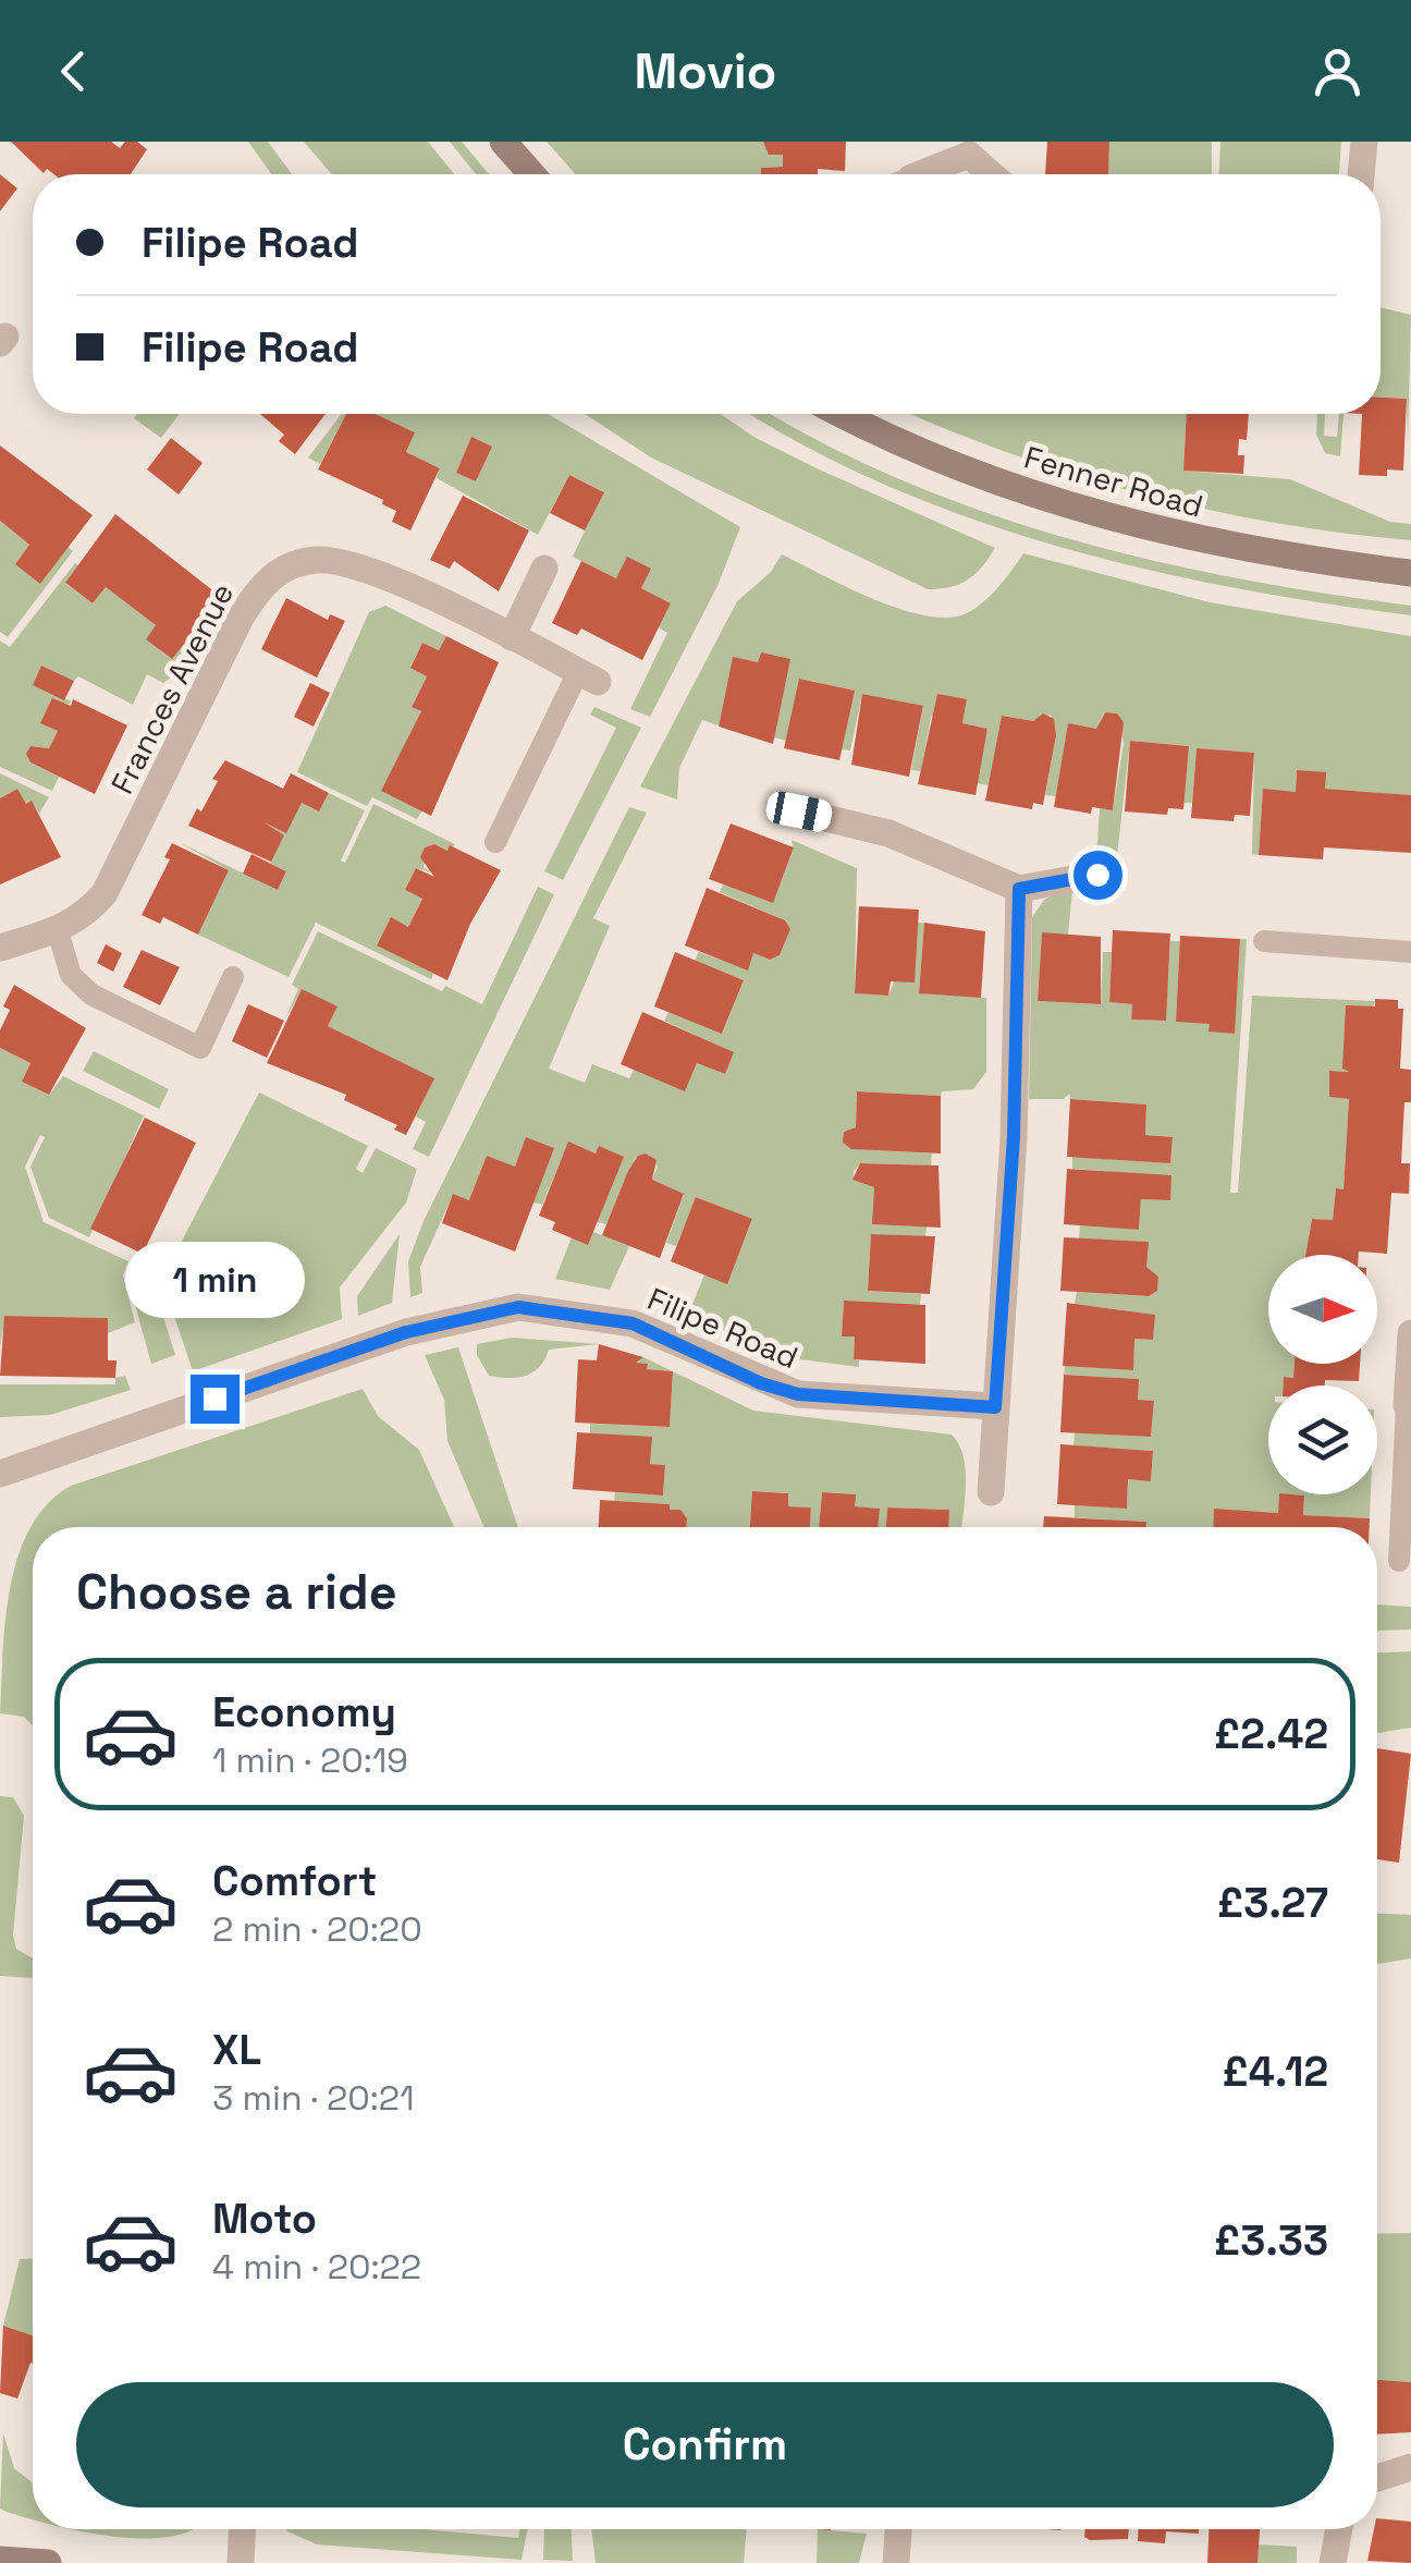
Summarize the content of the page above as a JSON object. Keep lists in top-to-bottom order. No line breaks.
{"streets":{"main road":["Fenner Road"],"street":["Frances Avenue","Filipe Road"]},"north":"right","page":{"header":"Movio","banner":["Filipe Road","Filipe Road"],"bubble":"1 min","heading":"Choose a ride","list":[{"name":"Economy","note":"1 min · 20:19","value":"£2.42"},{"name":"Comfort","note":"2 min · 20:20","value":"£3.27"},{"name":"XL","note":"3 min · 20:21","value":"£4.12"},{"name":"Moto","note":"4 min · 20:22","value":"£3.33"}],"buttons":"Confirm"}}
